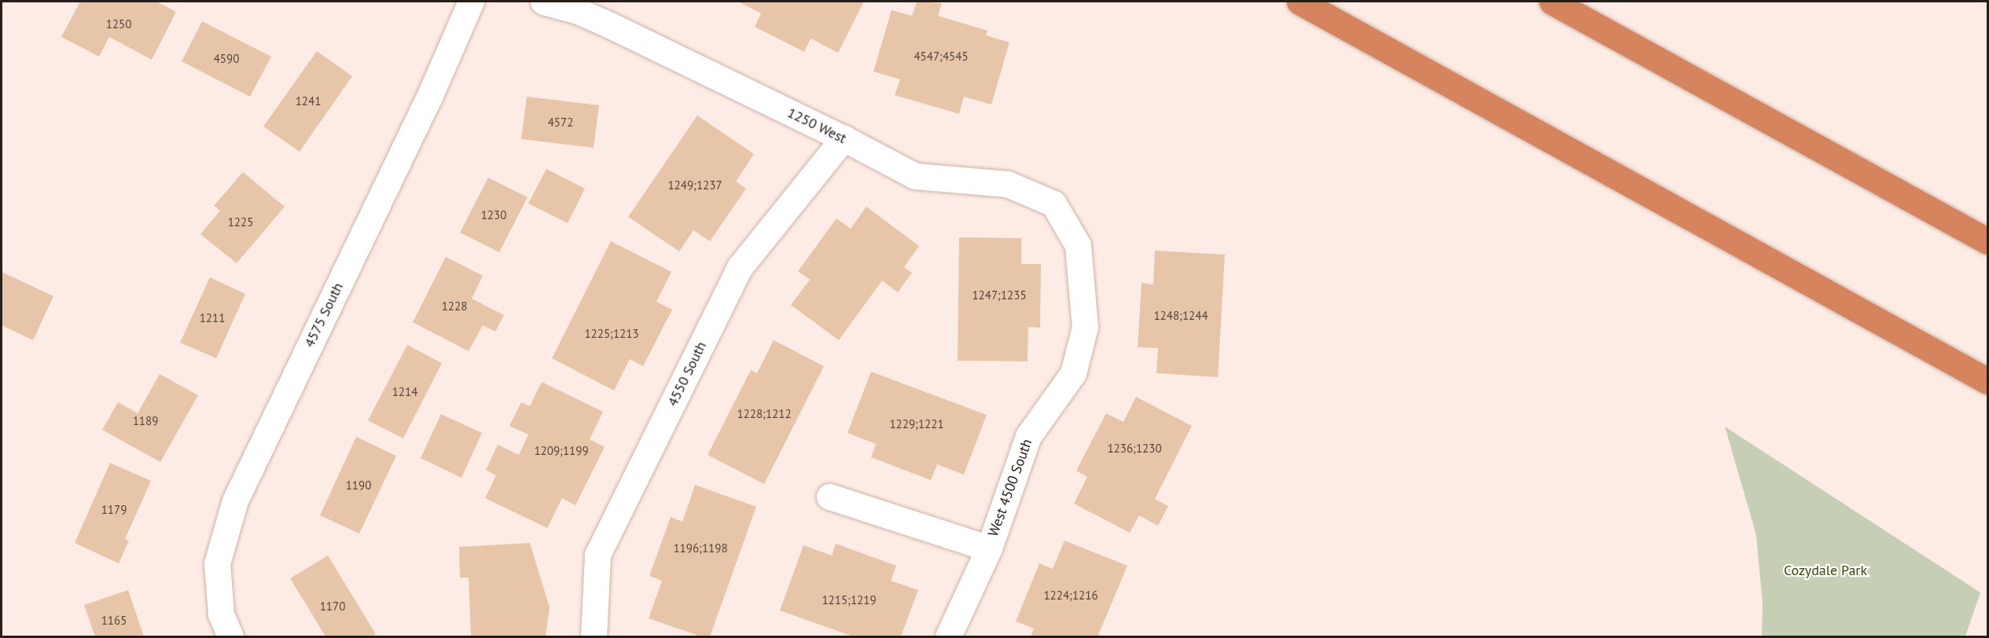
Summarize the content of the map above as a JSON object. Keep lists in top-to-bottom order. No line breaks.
{"streets":{"street":["1250 West","4575 South","4550 South","West 4500 South"]},"crossings":[["1250 West","4550 South"],["1250 West","West 4500 South"]],"parks":["Cozydale Park"],"house_numbers":["1250","4547;4545","4590","1241","4572","1249;1237","1230","1225","1247;1235","1228","1248;1244","1211","1225;1213","1214","1228;1212","1189","1229;1221","1236;1230","1209;1199","1190","1179","1196;1198","1224;1216","1215;1219","1170","1165"]}
